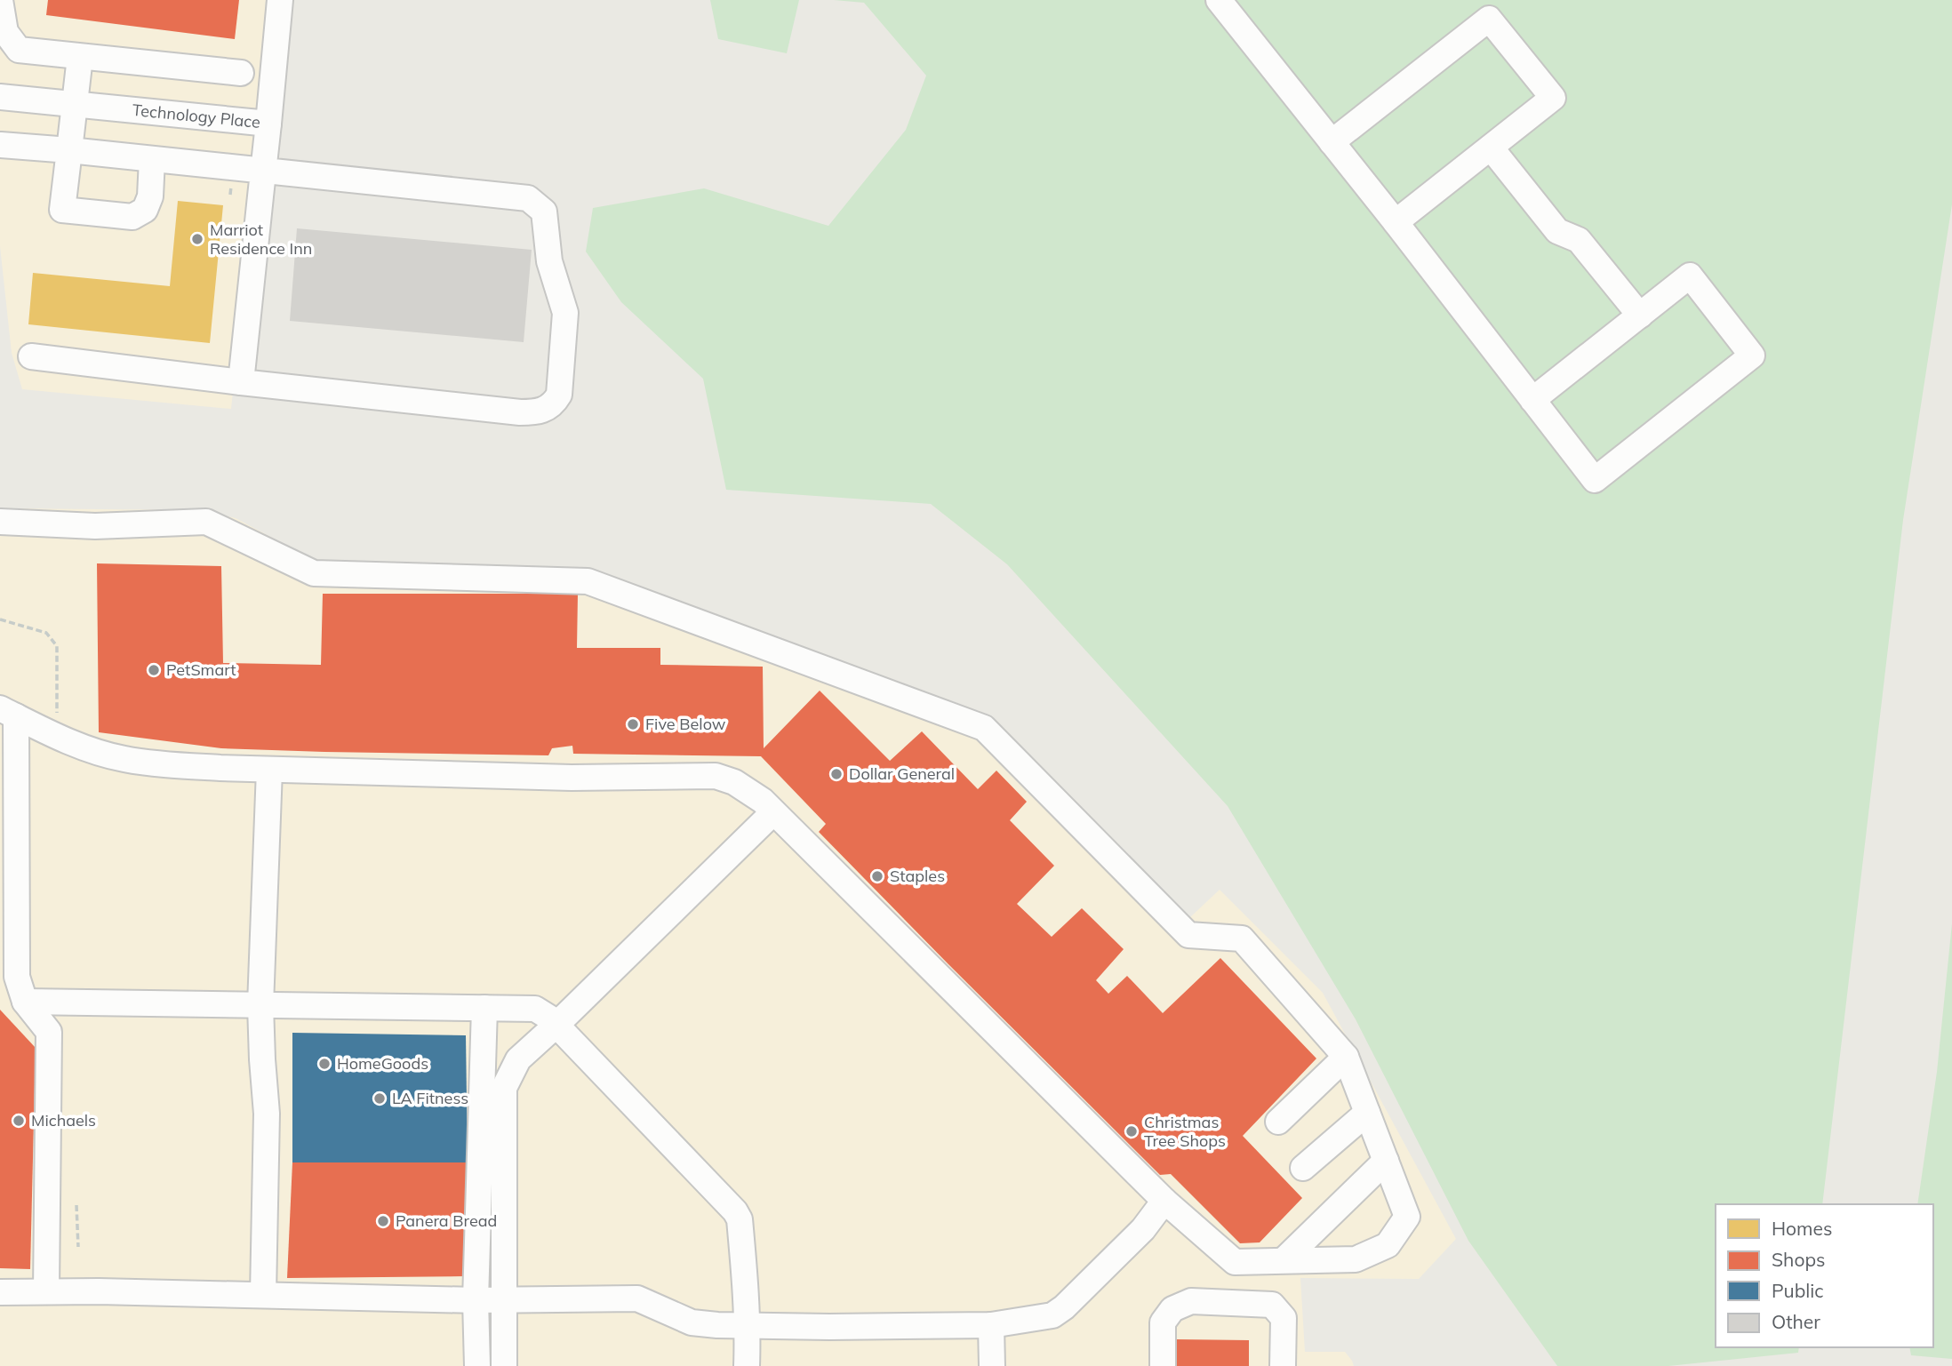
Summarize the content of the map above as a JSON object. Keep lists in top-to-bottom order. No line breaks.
{"streets":{"street":["Technology Place"]},"places":["Marriot Residence Inn","PetSmart","Five Below","Dollar General","Staples","HomeGoods","LA Fitness","Michaels","Christmas Tree Shops","Panera Bread"],"legend":["Homes","Shops","Public","Other"]}
